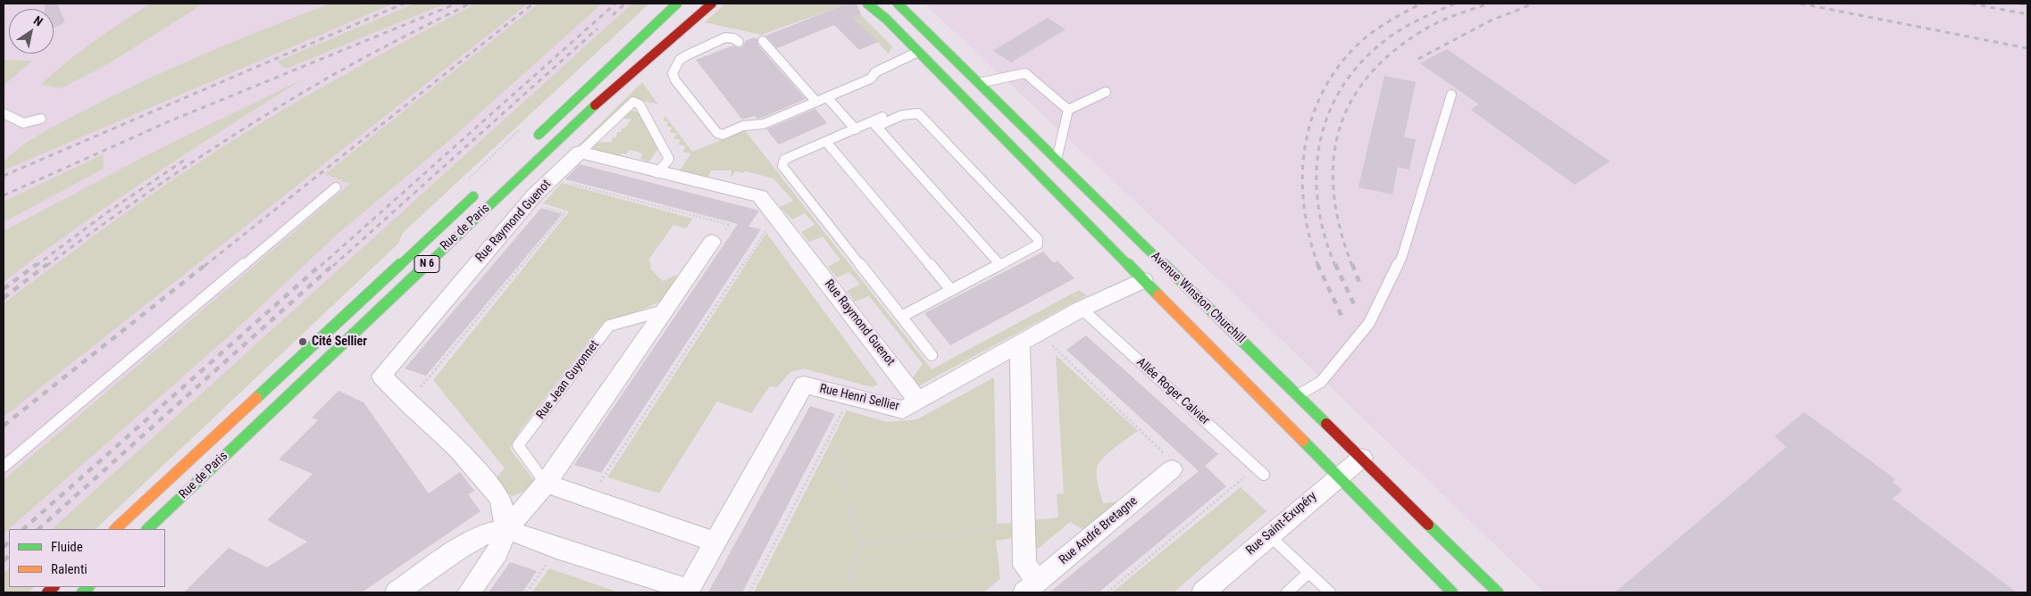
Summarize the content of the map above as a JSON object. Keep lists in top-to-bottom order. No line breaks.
{"streets":{"main road":["Rue de Paris","N 6","Avenue Winston Churchill"],"street":["Rue Raymond Guenot","Rue Henri Sellier","Rue Saint-Exupéry","Rue André Bretagne"],"lane":["Rue Jean Guyonnet","Allée Roger Calvier"]},"crossings":[["Rue Raymond Guenot","Rue Henri Sellier"],["Avenue Winston Churchill","Rue Henri Sellier"],["Avenue Winston Churchill","Rue Saint-Exupéry"],["Allée Roger Calvier","Rue Henri Sellier"]],"places":["Cité Sellier"],"legend":["Fluide","Ralenti"],"north":"top right"}
